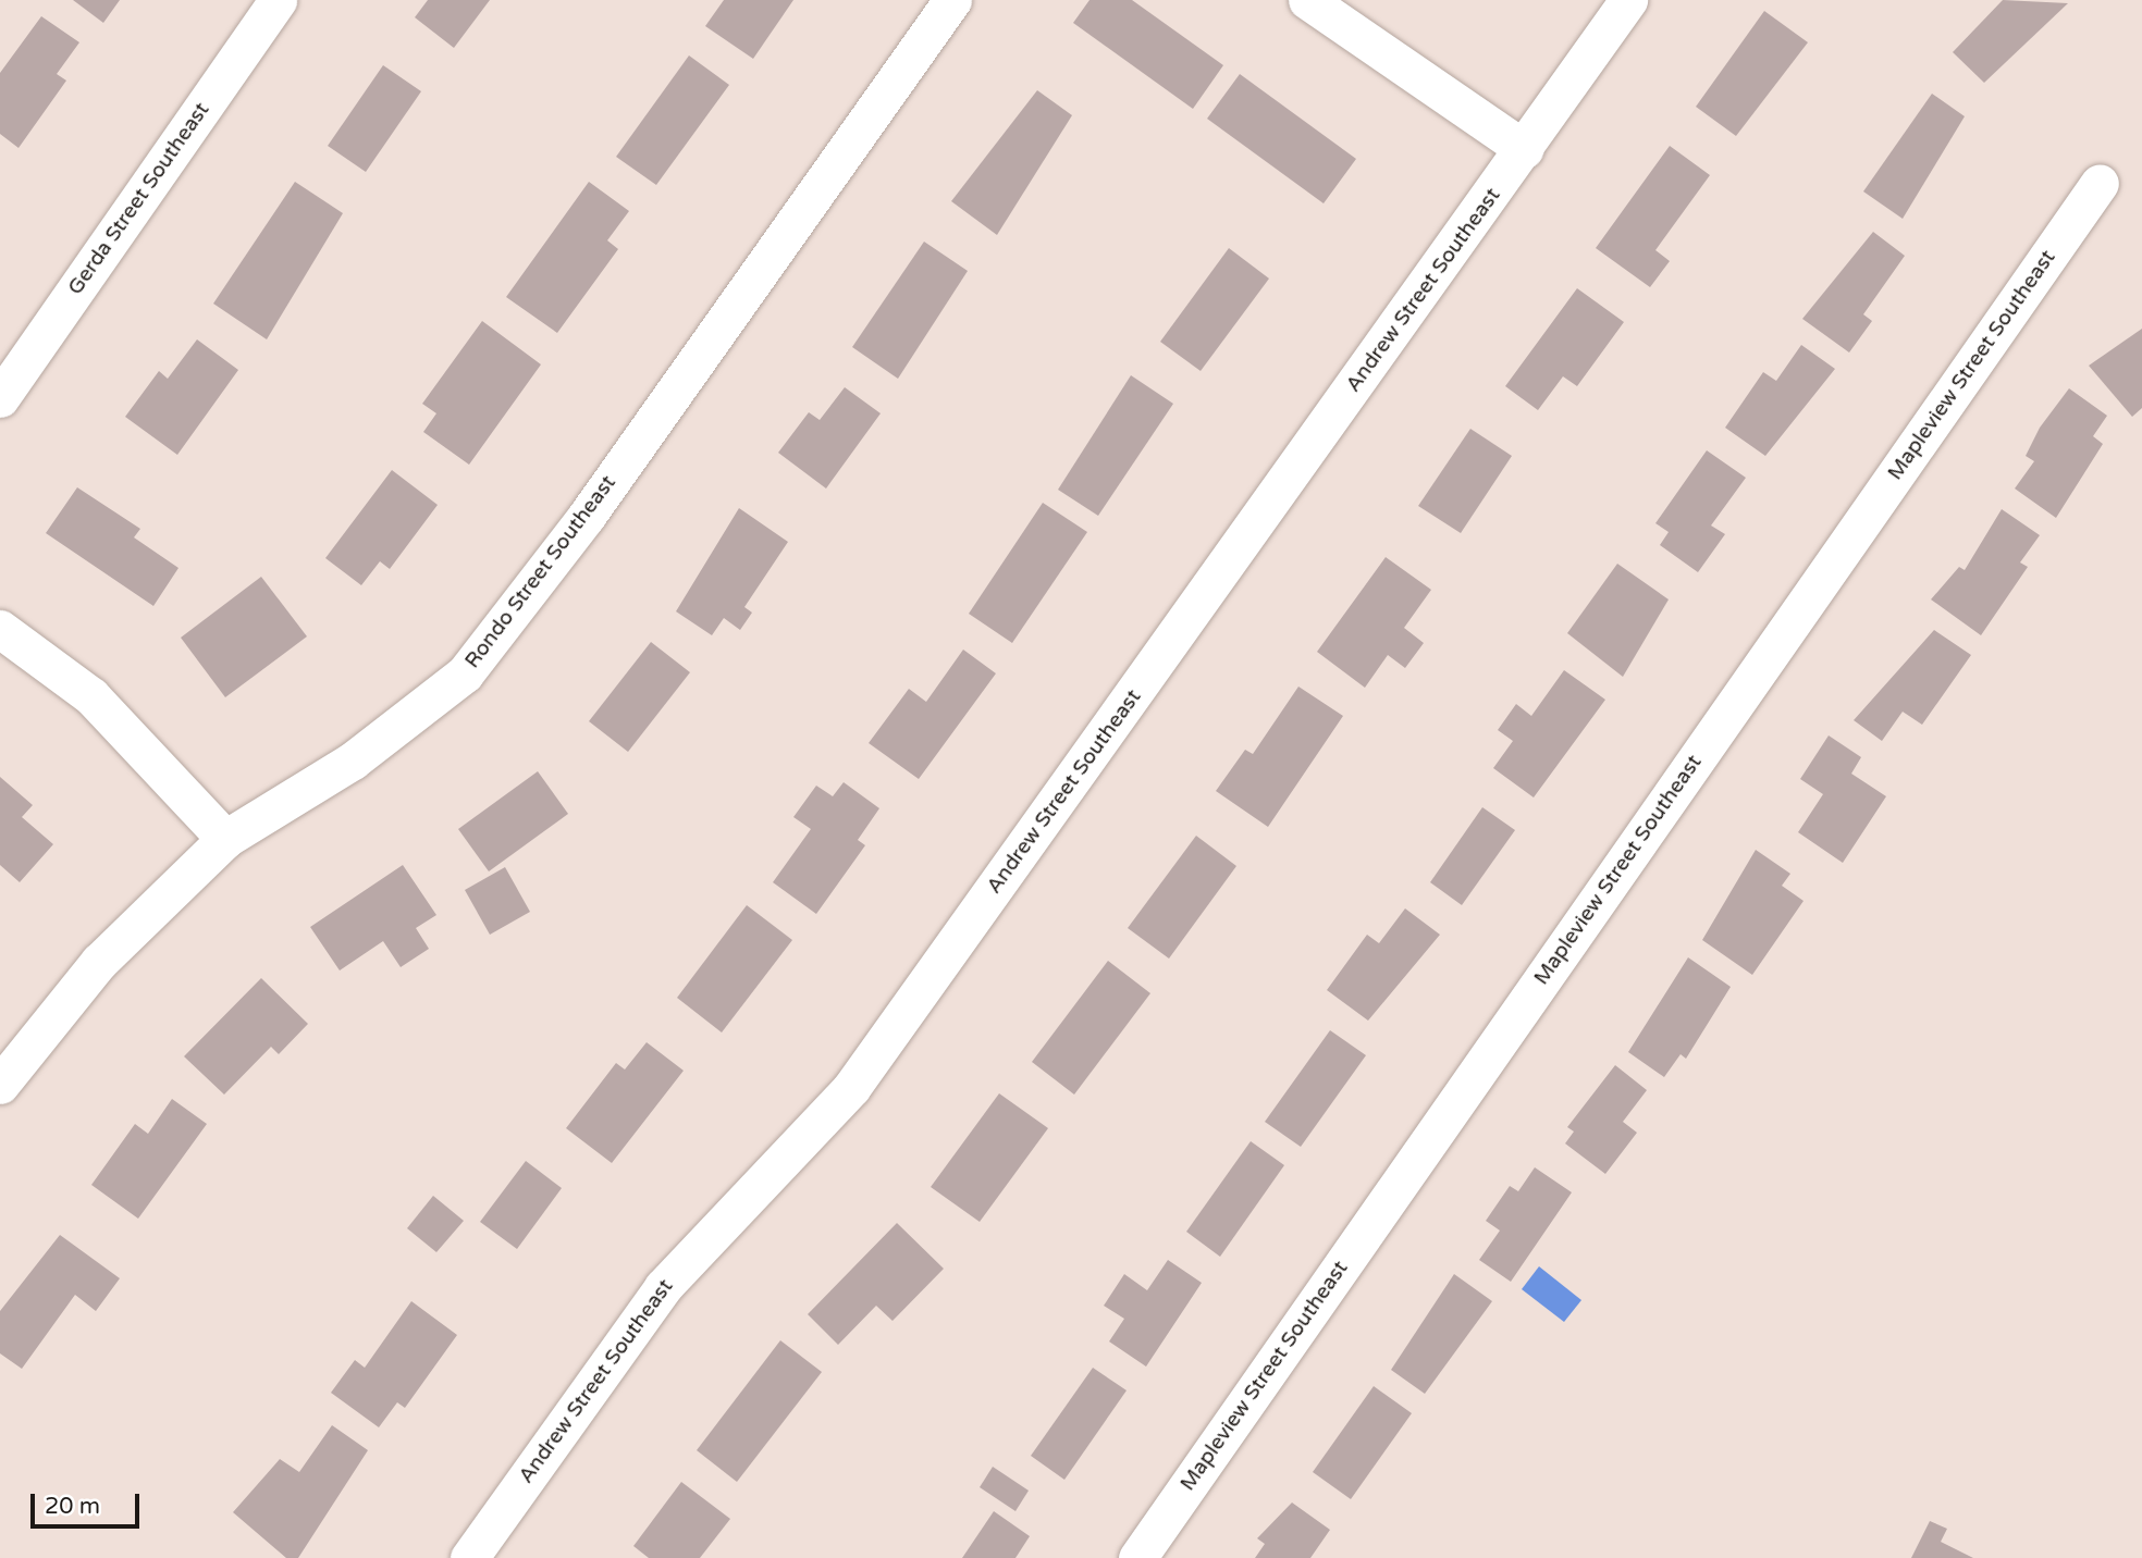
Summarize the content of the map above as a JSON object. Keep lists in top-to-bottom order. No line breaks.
{"streets":{"street":["Gerda Street Southeast","Andrew Street Southeast","Mapleview Street Southeast","Rondo Street Southeast"]},"scale_bar":"20 m"}
